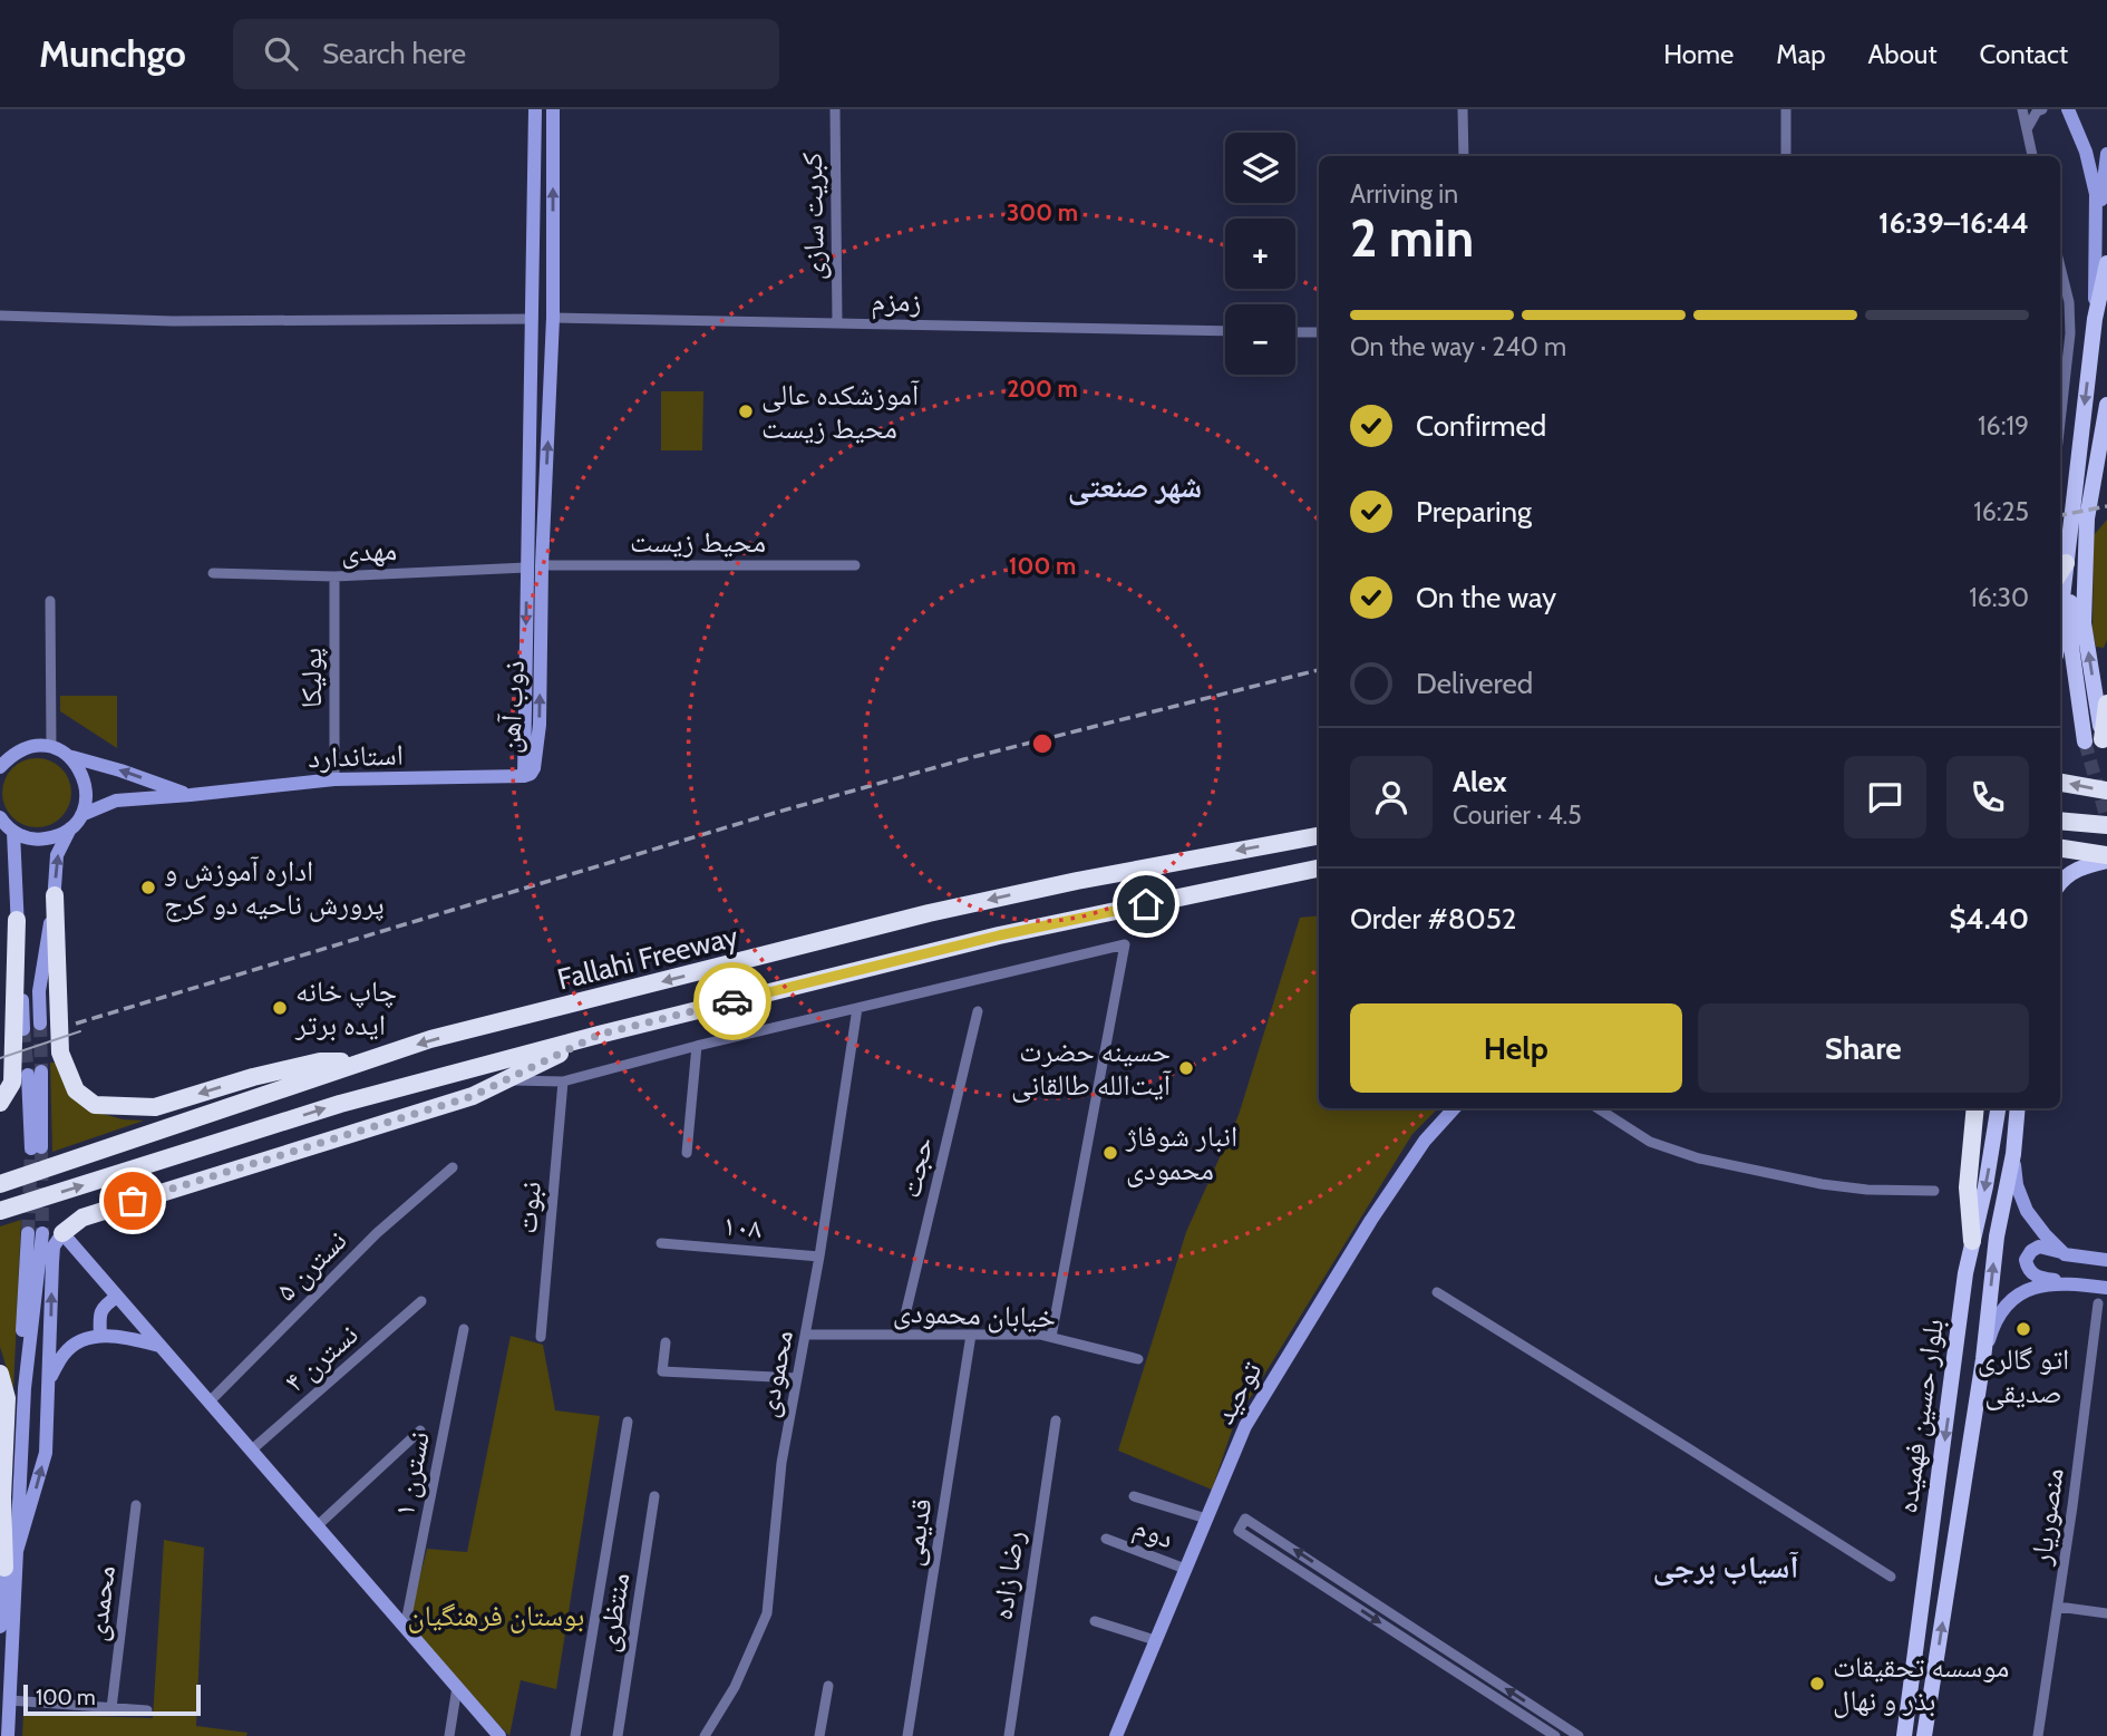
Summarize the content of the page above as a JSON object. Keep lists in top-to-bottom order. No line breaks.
{"streets":{"highway":["Fallahi Freeway"],"main road":["ذوب آهن","استاندارد","توحید","بلوار حسین فهمیده"],"street":["کبریت سازی","زمزم","محیط زیست","مهدی","پولیکا","حجت","نبوت","۱۰۸","نسترن ۵","خیابان محمودی","نسترن ۴","محمودی","نسترن ۱","منصوریار","قدیمی","دوم","رضا زاده","محمدی","منتظری"]},"crossings":[["کبریت سازی","زمزم"],["زمزم","ذوب آهن"],["محیط زیست","مهدی"],["محیط زیست","ذوب آهن"],["مهدی","پولیکا"],["مهدی","ذوب آهن"],["پولیکا","استاندارد"],["ذوب آهن","استاندارد"],["حجت","خیابان محمودی"],["۱۰۸","محمودی"],["خیابان محمودی","محمودی"],["خیابان محمودی","قدیمی"],["توحید","دوم"]],"districts":["شهر صنعتی","آسیاب برجی"],"parks":["بوستان فرهنگیان"],"places":["آموزشکده عالی محیط زیست","اداره آموزش و پرورش ناحیه دو کرج","چاپ خانه ایده برتر","حسینه حضرت آیت‌الله طالقانی","انبار شوفاژ محمودی","اتو گالری صدیقی","موسسه تحقیقات بذر و نهال"],"scale_bar":"100 m","page":{"header":"Munchgo","search":"Search here","nav":["Home","Map","About","Contact"],"map_buttons":["+","−"],"heading":["2 min","Arriving in","16:39–16:44"],"panel":["Alex","Courier · 4.5","Order #8052","$4.40"],"bar":"On the way · 240 m","list":[["Confirmed","16:19"],["Preparing","16:25"],["On the way","16:30"],"Delivered"],"buttons":["Help","Share"],"scale":"100 m"},"rings":["300 m","200 m","100 m"]}
